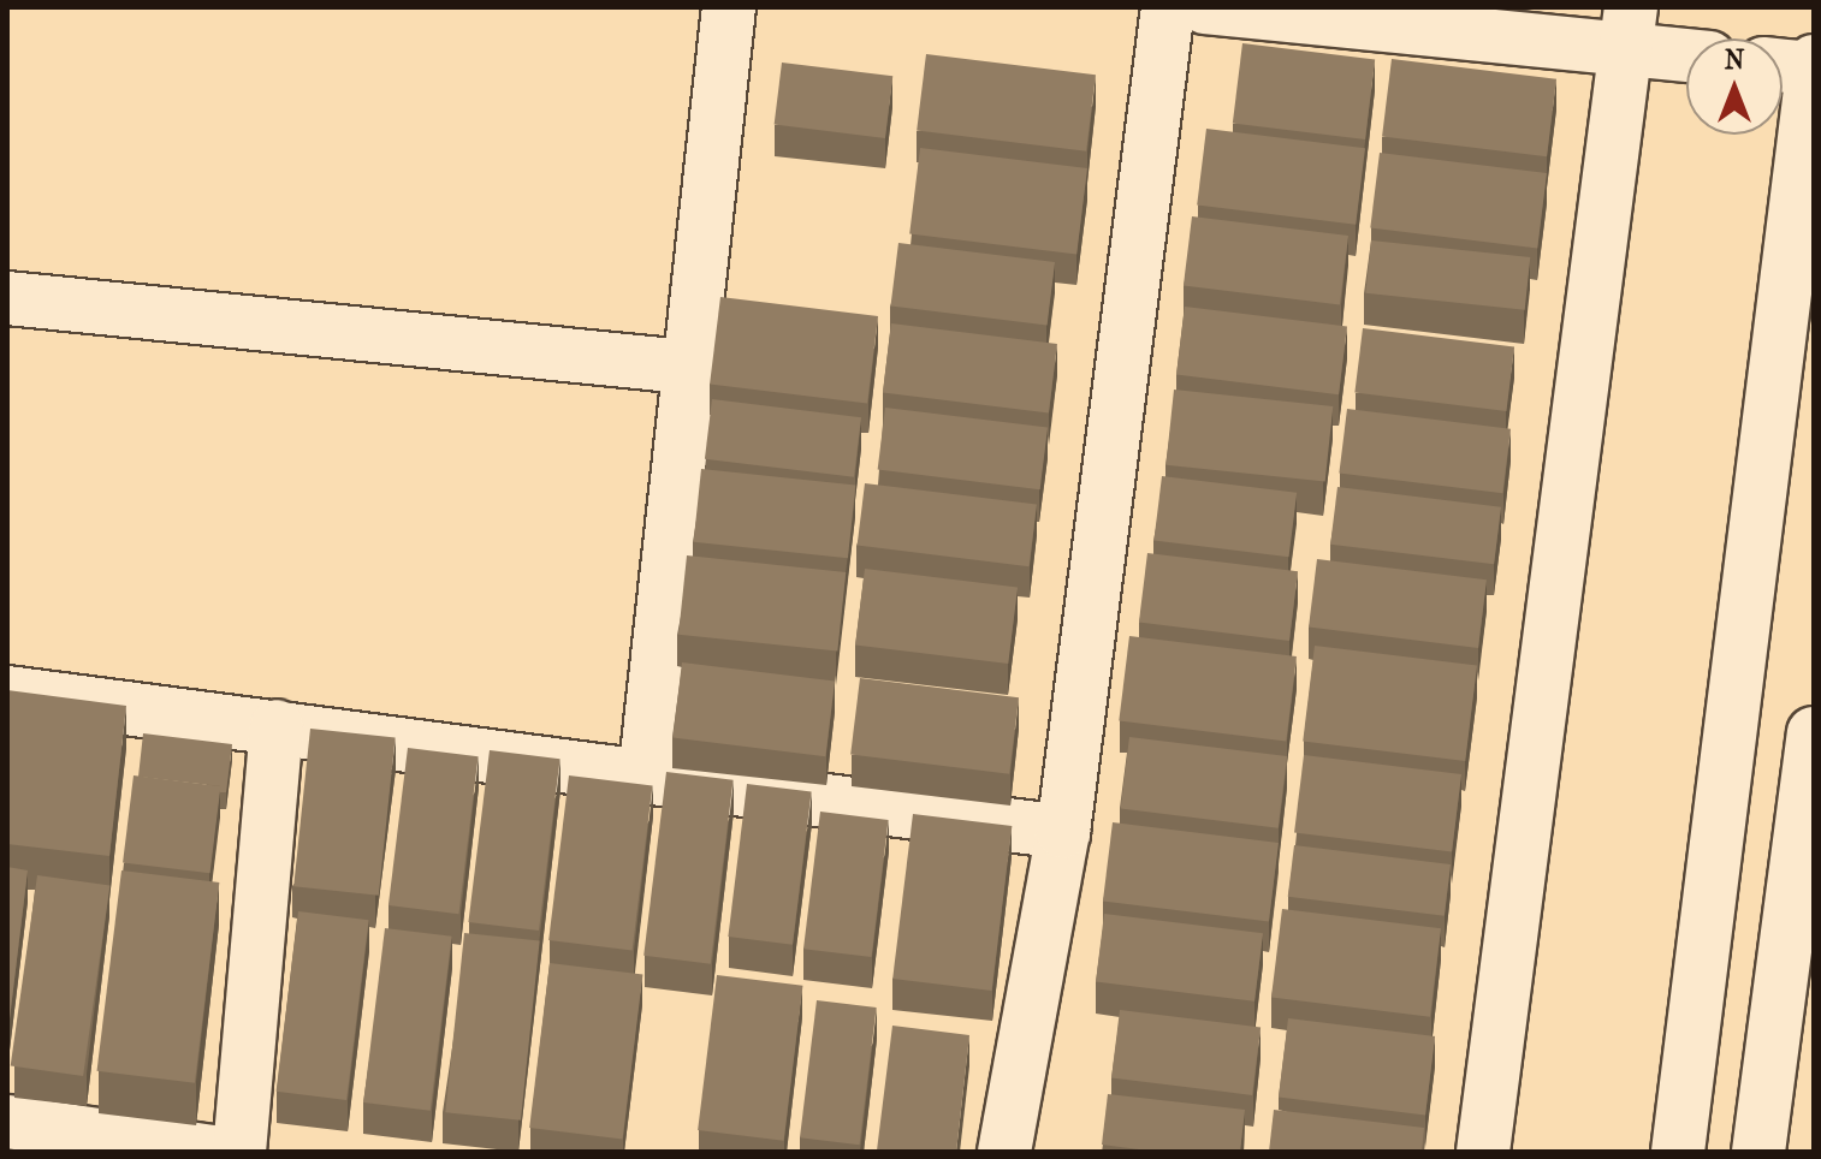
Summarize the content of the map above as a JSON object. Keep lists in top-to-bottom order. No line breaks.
{"north":"top"}
